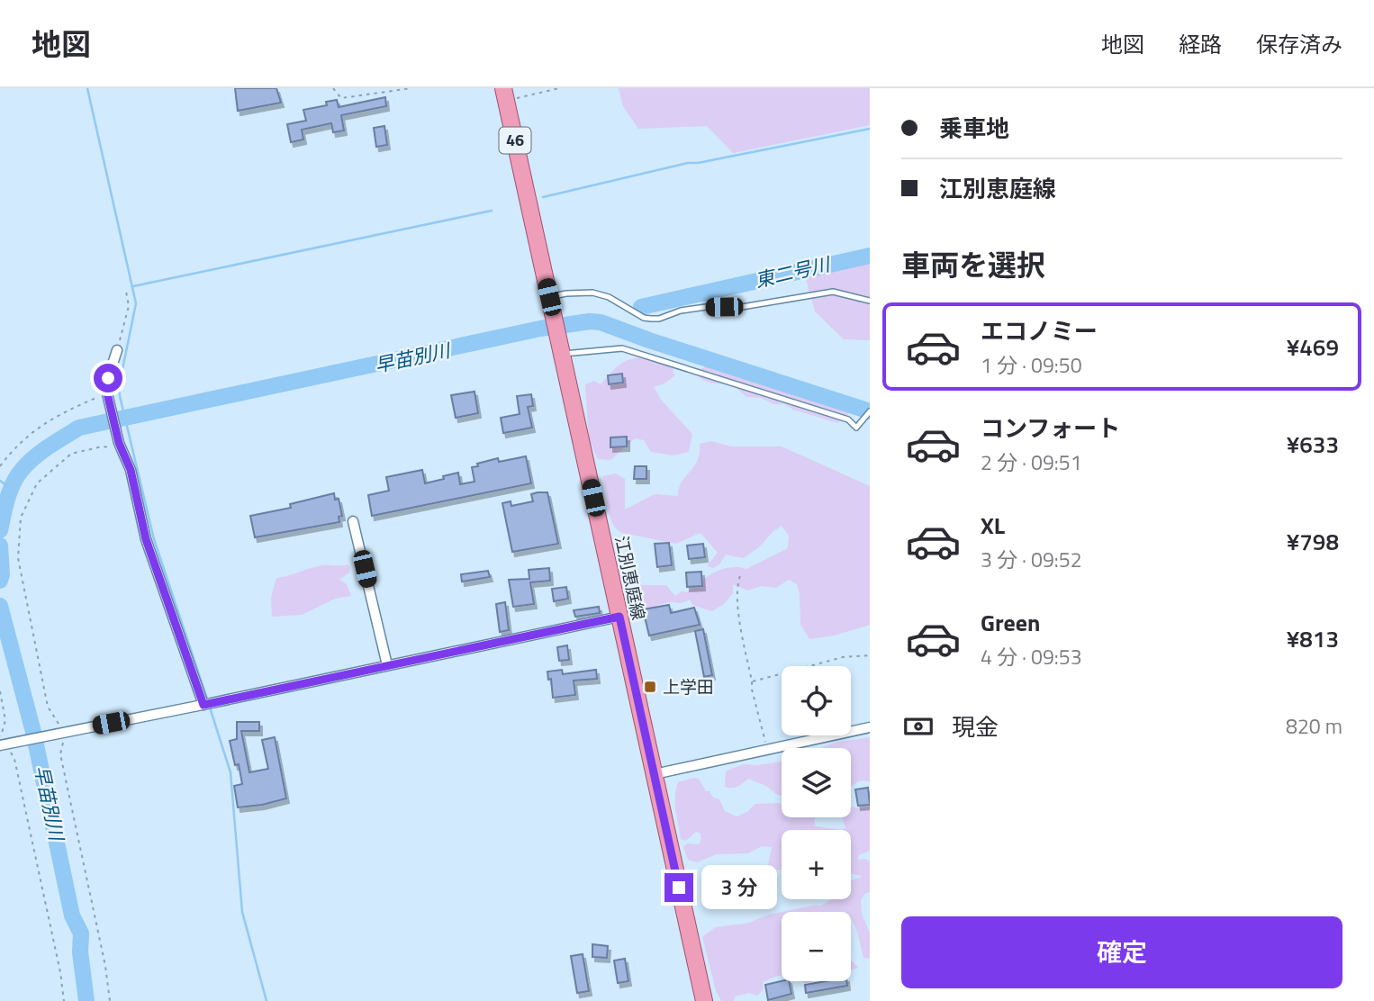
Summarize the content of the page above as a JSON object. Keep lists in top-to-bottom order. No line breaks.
{"streets":{"main road":["46","江別恵庭線"]},"water":["東二号川","早苗別川"],"places":{"transit":["上学田"]},"page":{"header":"地図","nav":["地図","経路","保存済み"],"banner":["乗車地","江別恵庭線"],"heading":"車両を選択","list":[{"name":"エコノミー","note":"1 分 · 09:50","value":"¥469"},{"name":"コンフォート","note":"2 分 · 09:51","value":"¥633"},{"name":"XL","note":"3 分 · 09:52","value":"¥798"},{"name":"Green","note":"4 分 · 09:53","value":"¥813"}],"map_buttons":["+","−"],"pay":["現金","820 m"],"bubble":"3 分","buttons":"確定"}}
